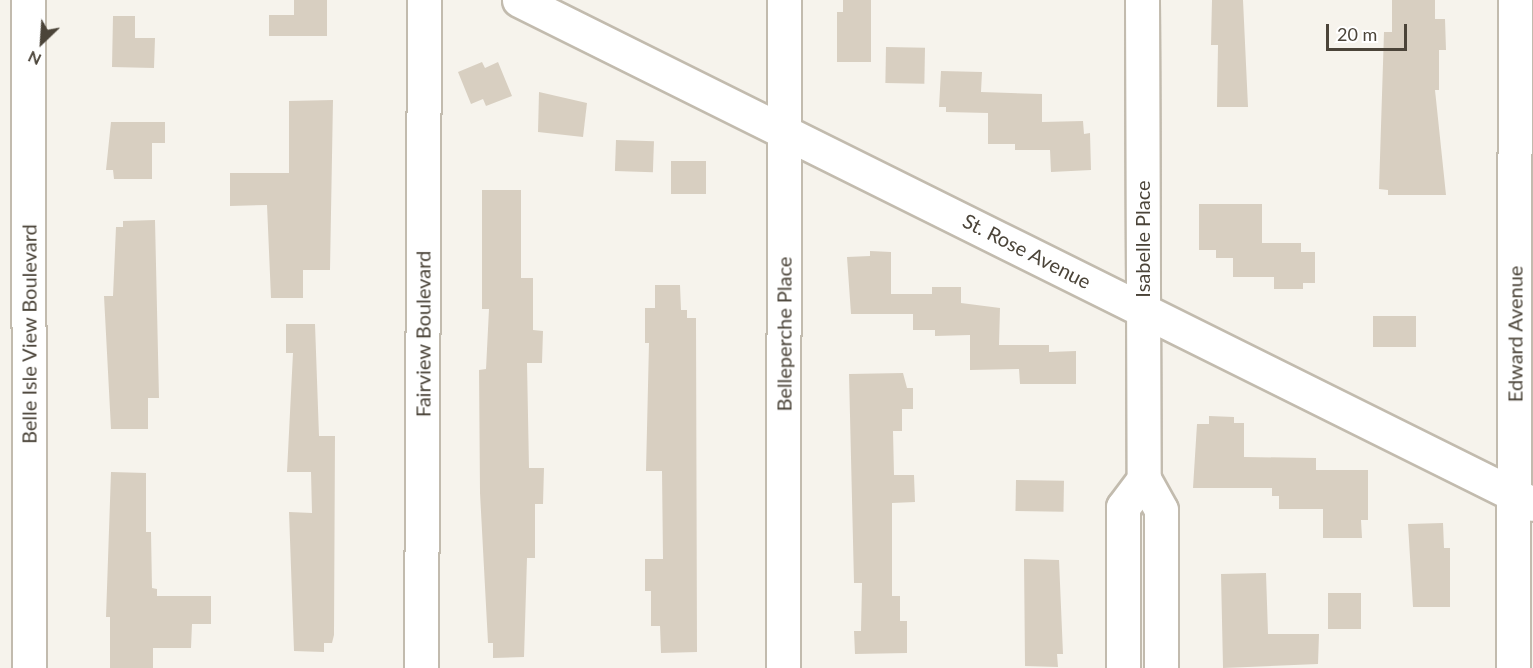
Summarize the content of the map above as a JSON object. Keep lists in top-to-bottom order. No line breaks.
{"streets":{"street":["Isabelle Place","St. Rose Avenue","Belle Isle View Boulevard","Fairview Boulevard","Belleperche Place","Edward Avenue"]},"crossings":[["Isabelle Place","St. Rose Avenue"],["St. Rose Avenue","Belleperche Place"],["St. Rose Avenue","Edward Avenue"]],"scale_bar":"20 m","north":"bottom left"}
